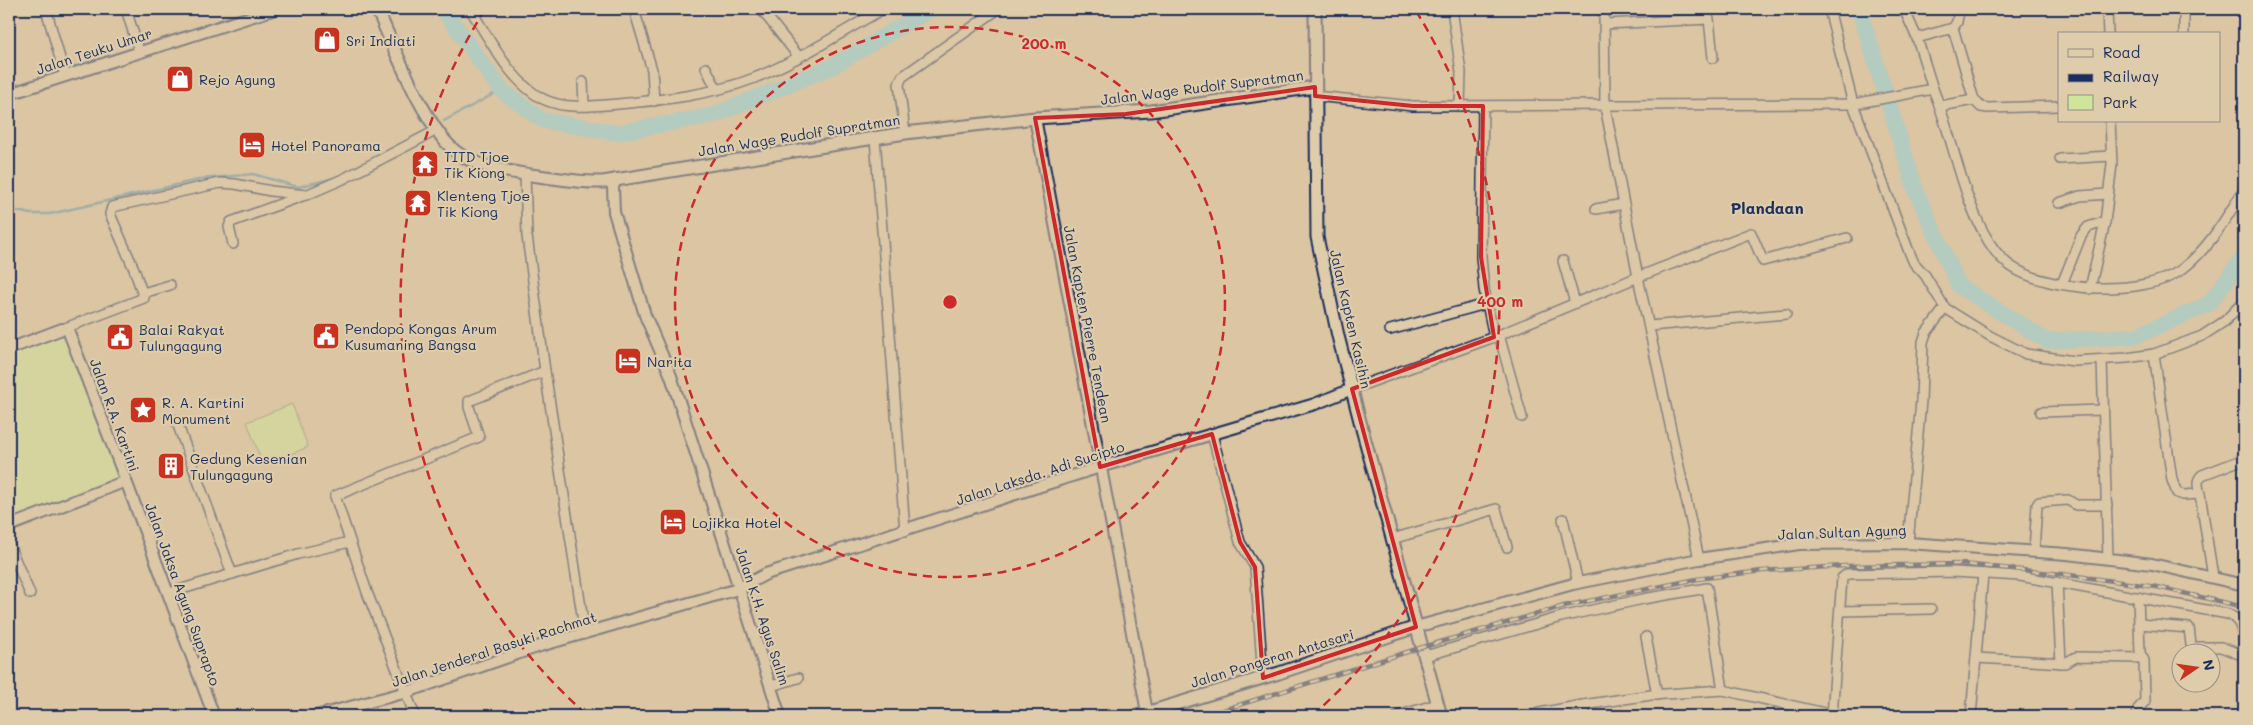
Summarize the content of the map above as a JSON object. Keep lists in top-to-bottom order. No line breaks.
{"streets":{"main road":["Jalan Wage Rudolf Supratman","Jalan Kapten Kasihin","Jalan Pangeran Antasari"],"street":["Jalan Teuku Umar","Jalan Kapten Pierre Tendean","Jalan R.A. Kartini","Jalan Laksda. Adi Sucipto","Jalan Sultan Agung","Jalan Jaksa Agung Suprapto","Jalan K.H. Agus Salim","Jalan Jenderal Basuki Rachmat"]},"crossings":[["Jalan Wage Rudolf Supratman","Jalan Kapten Kasihin"],["Jalan Wage Rudolf Supratman","Jalan Kapten Pierre Tendean"],["Jalan Wage Rudolf Supratman","Jalan K.H. Agus Salim"],["Jalan Kapten Kasihin","Jalan Laksda. Adi Sucipto"],["Jalan Kapten Kasihin","Jalan Sultan Agung"],["Jalan Kapten Kasihin","Jalan Pangeran Antasari"],["Jalan Kapten Pierre Tendean","Jalan Laksda. Adi Sucipto"],["Jalan Kapten Pierre Tendean","Jalan Pangeran Antasari"],["Jalan R.A. Kartini","Jalan Jaksa Agung Suprapto"],["Jalan Laksda. Adi Sucipto","Jalan K.H. Agus Salim"],["Jalan Laksda. Adi Sucipto","Jalan Jenderal Basuki Rachmat"],["Jalan Sultan Agung","Jalan Pangeran Antasari"],["Jalan K.H. Agus Salim","Jalan Jenderal Basuki Rachmat"]],"districts":["Plandaan"],"places":{"shop":["Sri Indiati","Rejo Agung"],"hotel":["Hotel Panorama","Narita","Lojikka Hotel"],"temple":["TITD Tjoe Tik Kiong","Klenteng Tjoe Tik Kiong"],"public building":["Pendopo Kongas Arum Kusumaning Bangsa","Balai Rakyat Tulungagung"],"place":["R. A. Kartini Monument"],"building":["Gedung Kesenian Tulungagung"]},"legend":["Road","Railway","Park"],"north":"right","rings":["200 m","400 m"]}
